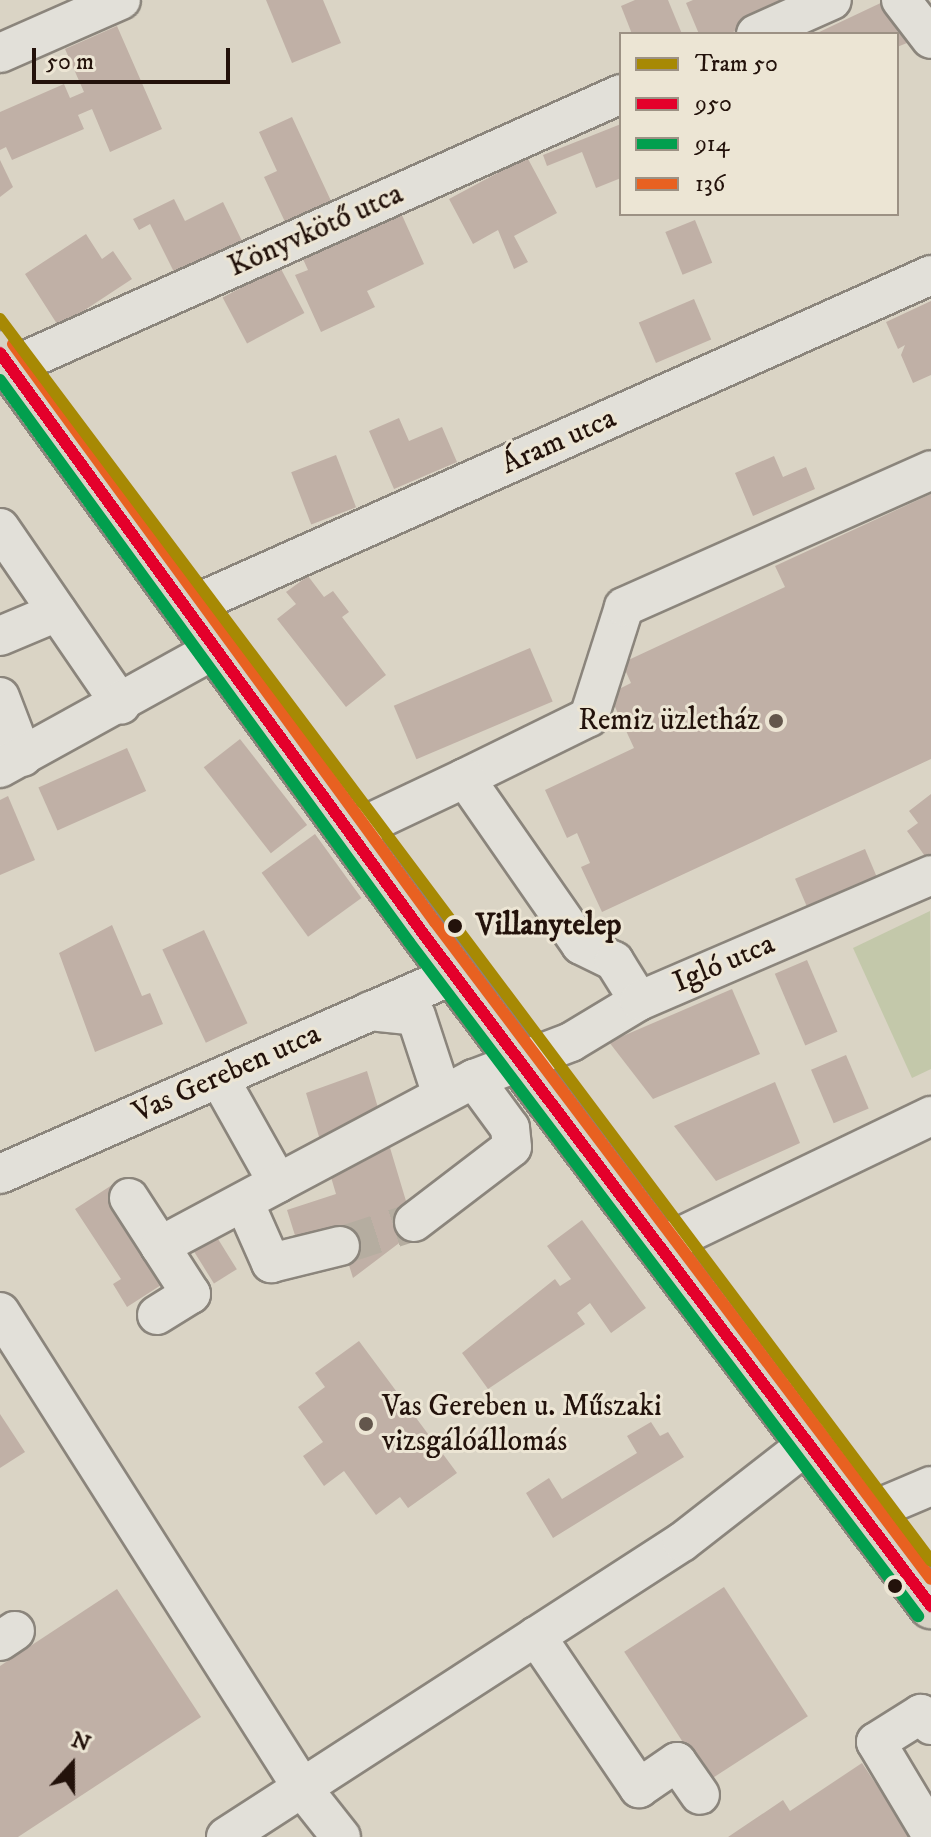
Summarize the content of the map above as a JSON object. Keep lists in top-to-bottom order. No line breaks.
{"streets":{"street":["Könyvkötő utca","Áram utca","Igló utca","Vas Gereben utca"]},"places":["Remiz üzletház","Villanytelep","Vas Gereben u. Műszaki vizsgálóállomás"],"lines":["tram line 50","transit line 136","transit line 950","transit line 914"],"legend":["Tram 50","950","914","136"],"scale_bar":"50 m","north":"top"}
